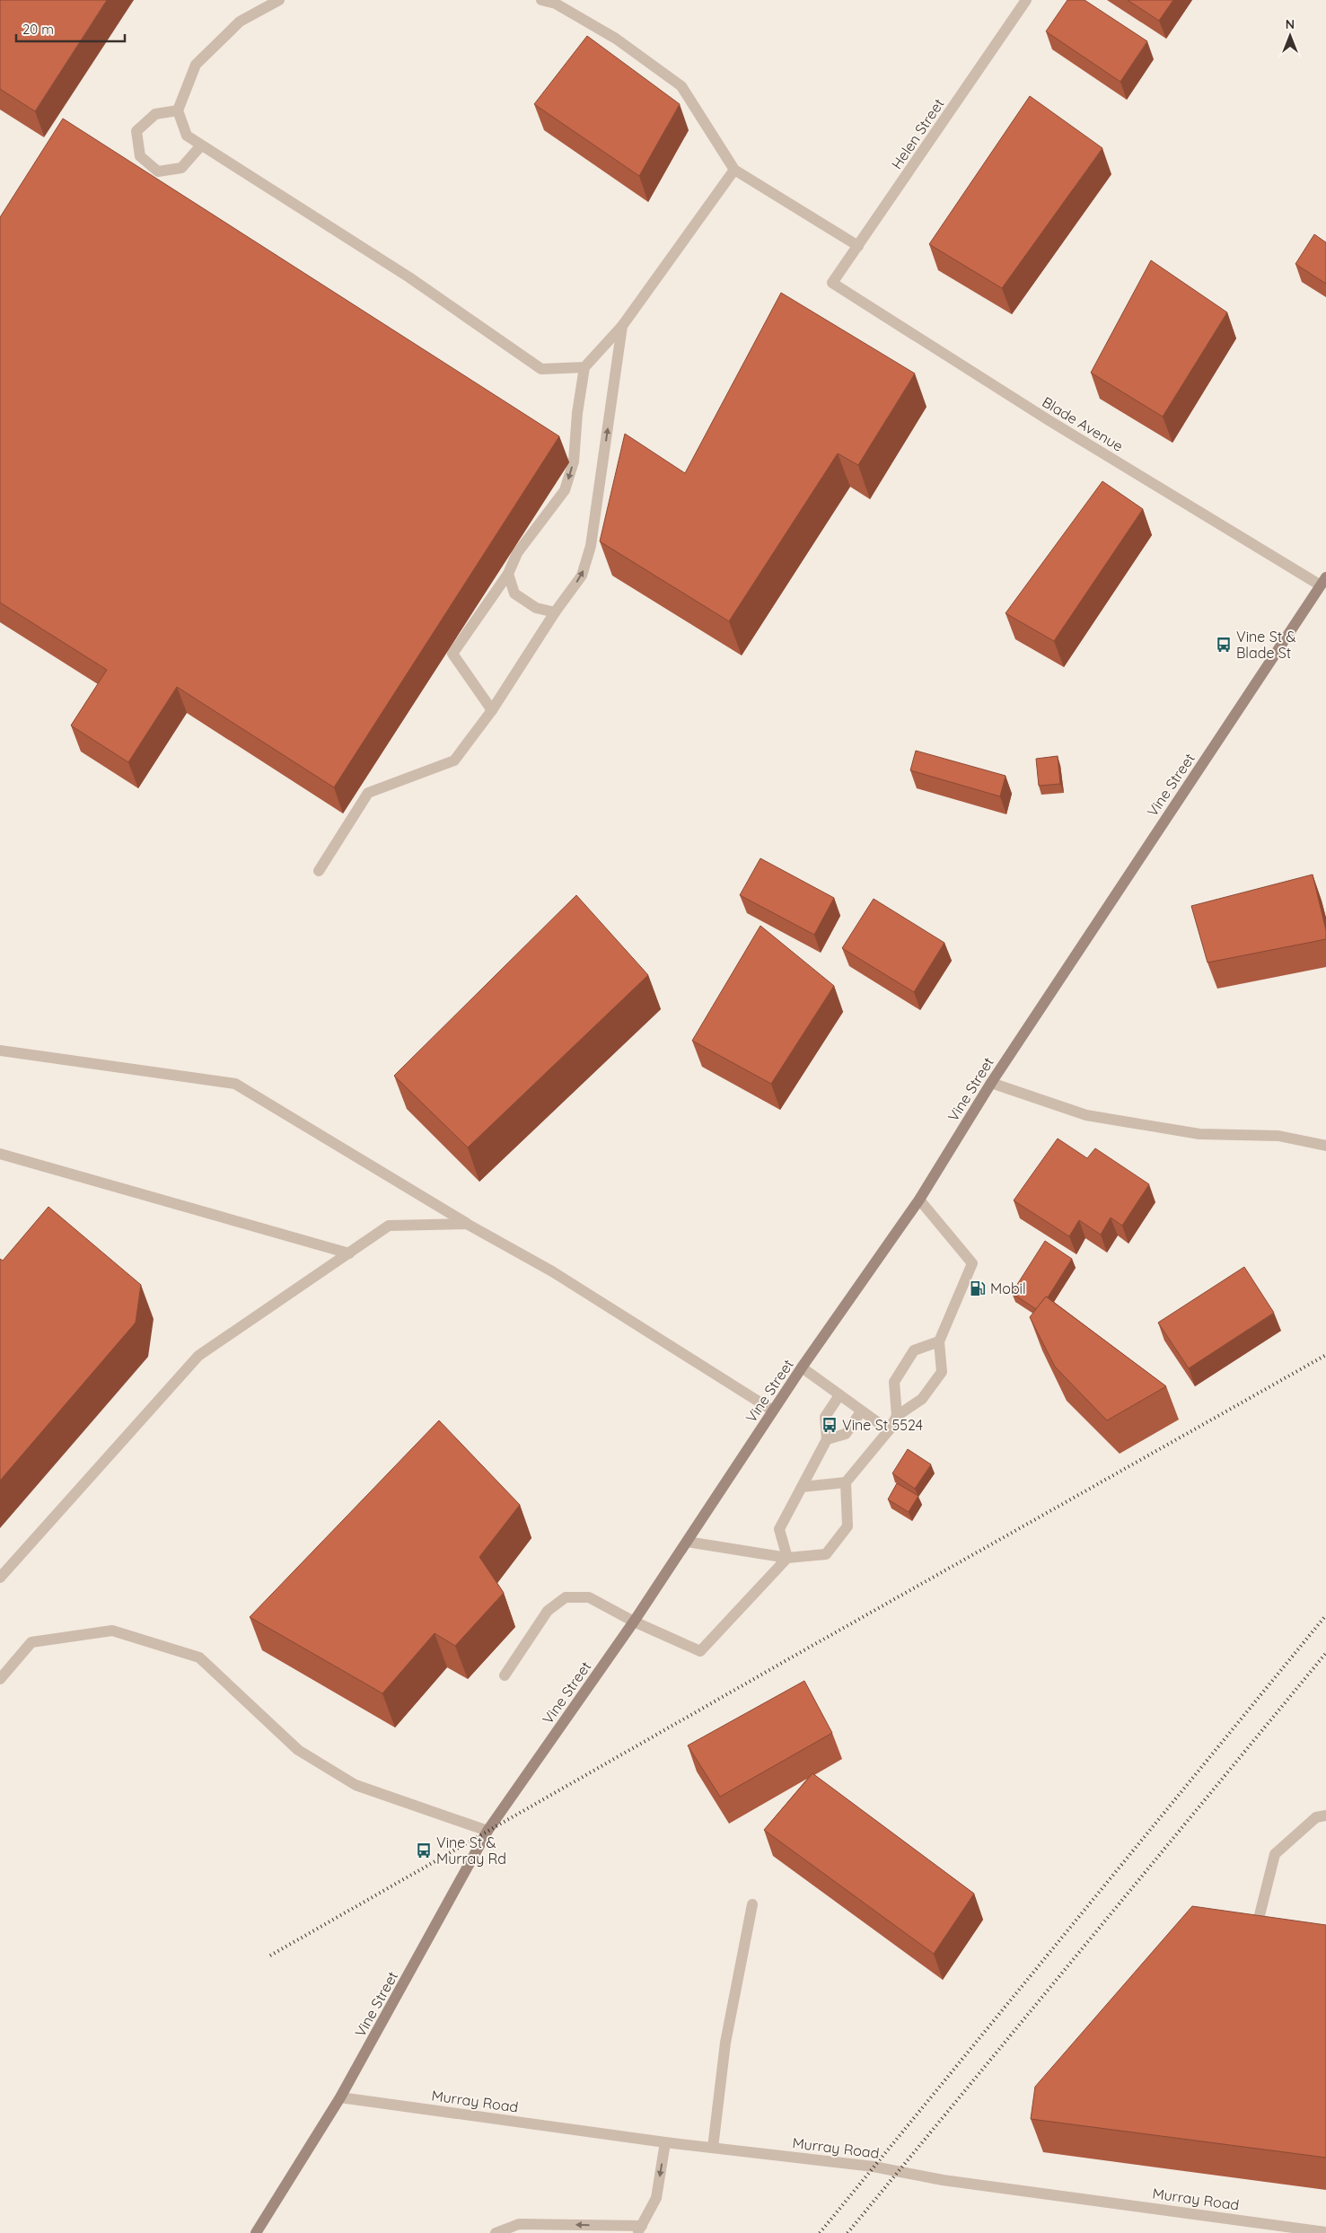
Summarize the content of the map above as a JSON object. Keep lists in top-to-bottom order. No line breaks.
{"streets":{"main road":["Vine Street"],"street":["Helen Street","Blade Avenue","Murray Road"]},"crossings":[["Helen Street","Blade Avenue"],["Blade Avenue","Vine Street"],["Vine Street","Murray Road"]],"places":{"bus stop":["Vine St & Blade St","Vine St 5524","Vine St & Murray Rd"],"fuel station":["Mobil"]},"scale_bar":"20 m","north":"top"}
